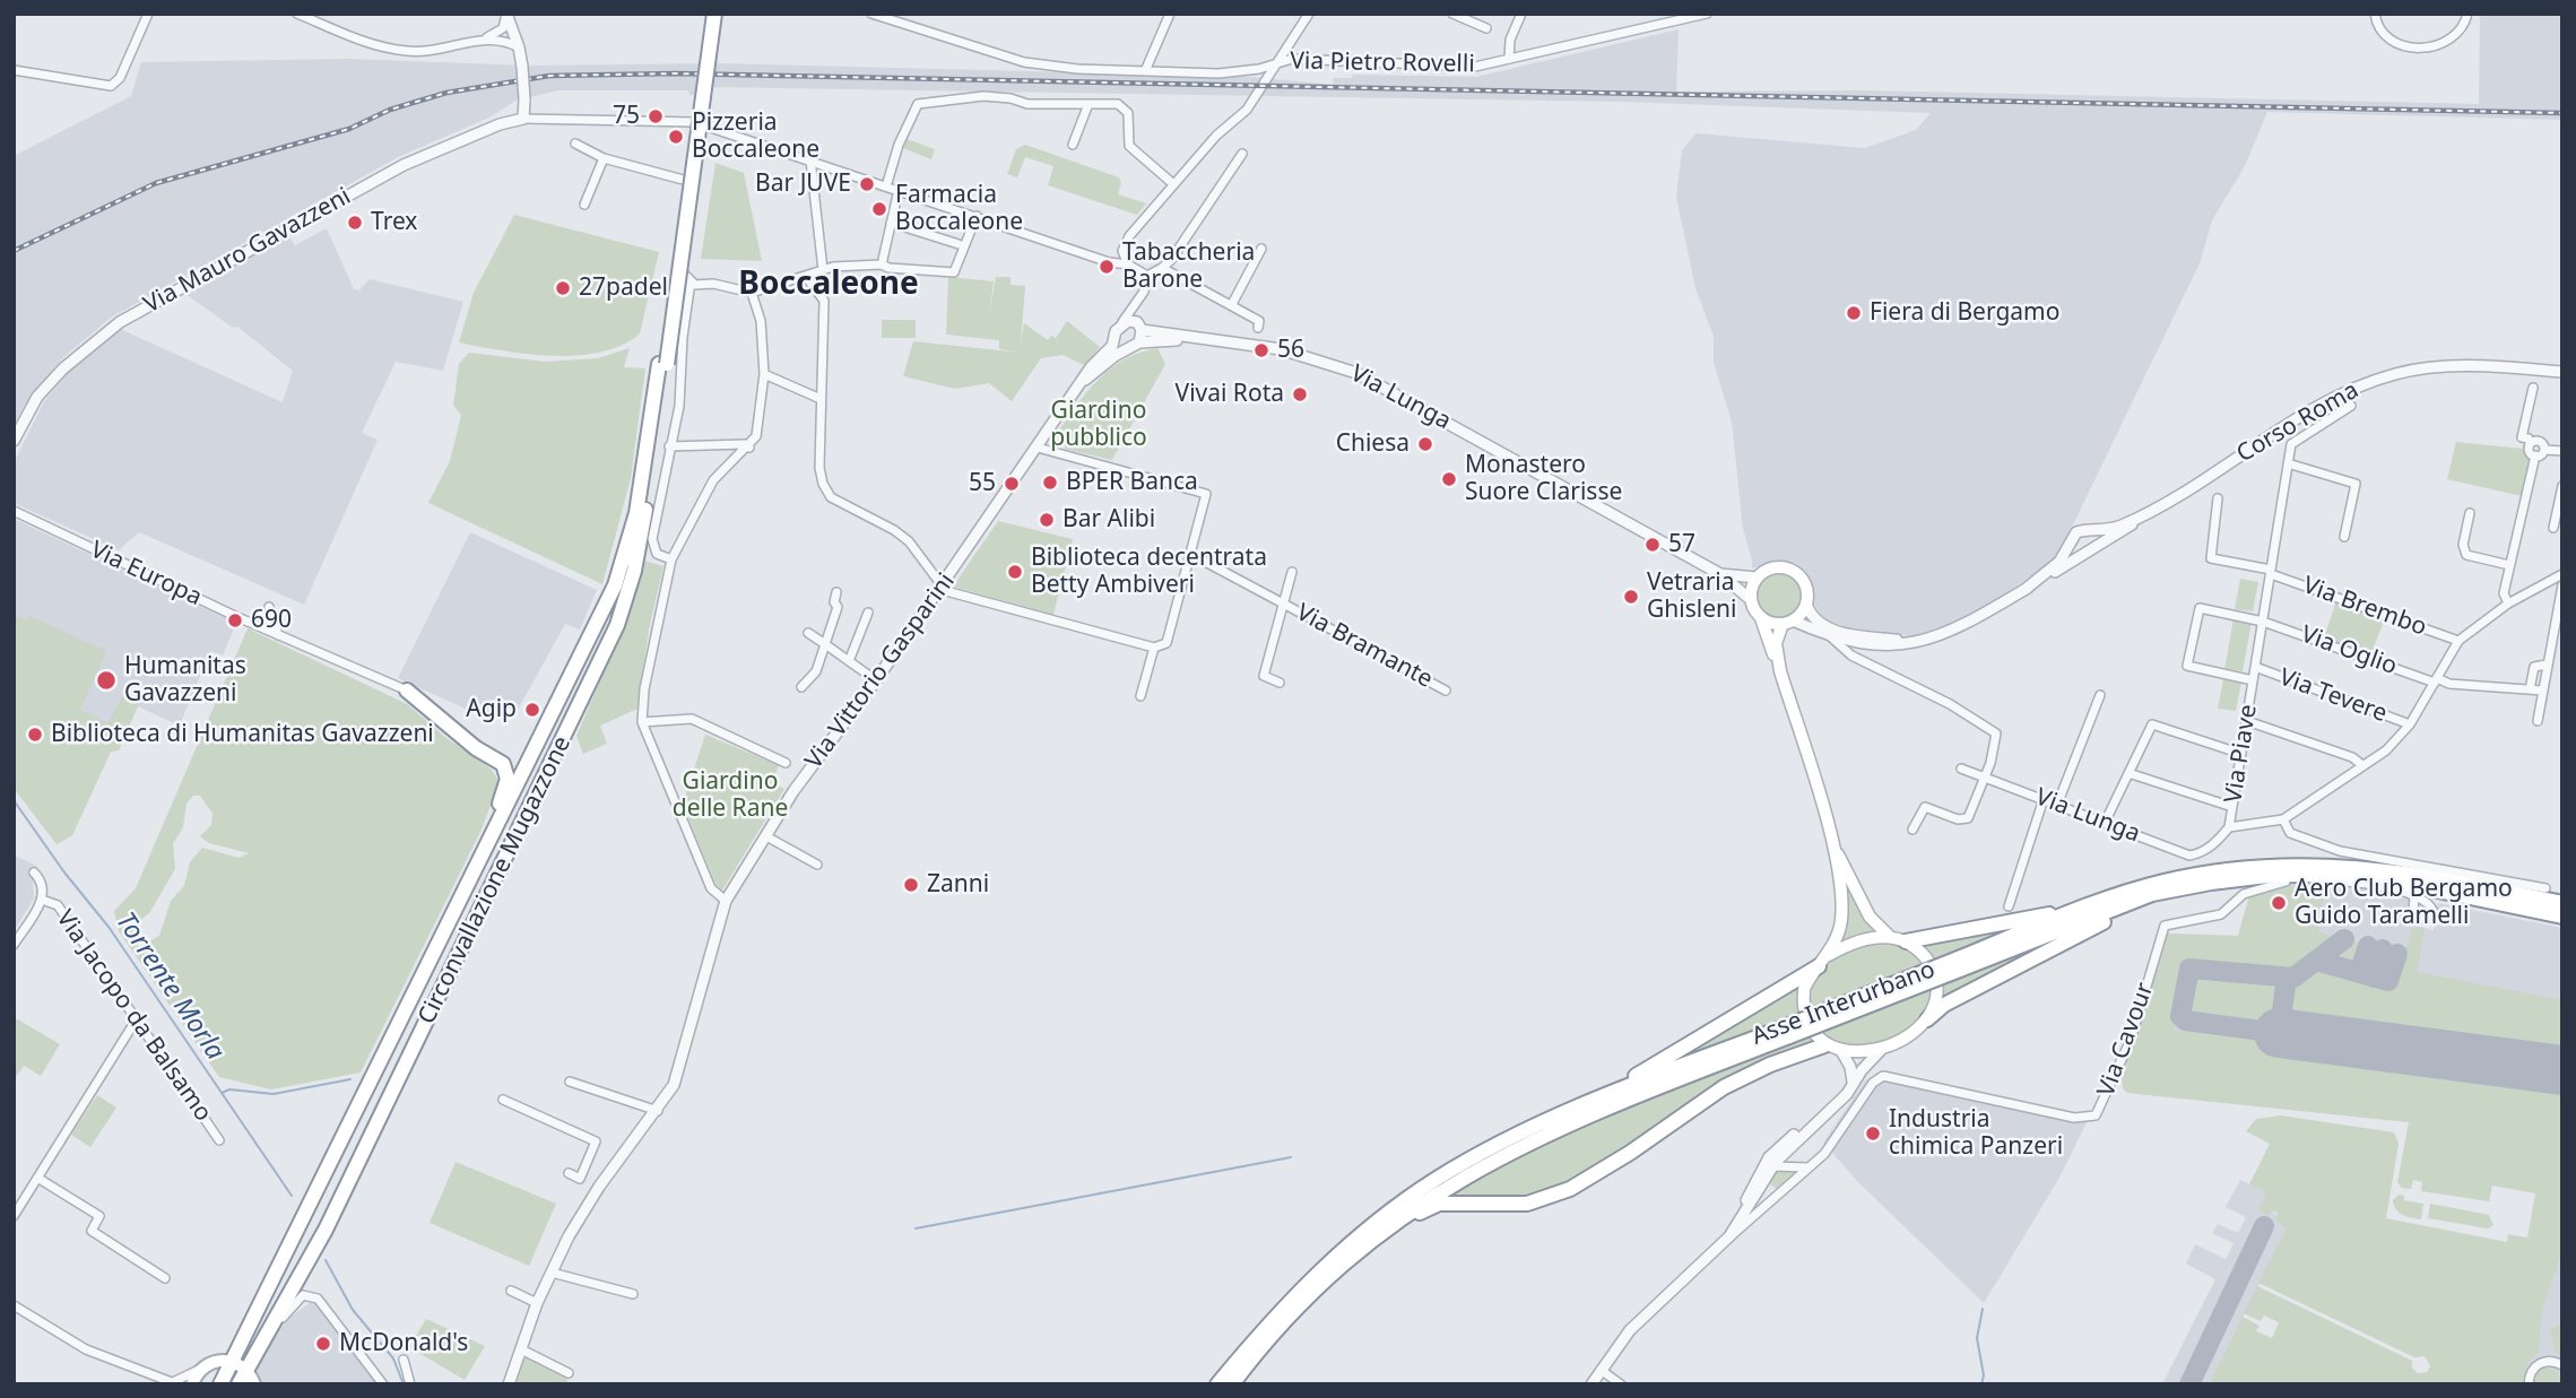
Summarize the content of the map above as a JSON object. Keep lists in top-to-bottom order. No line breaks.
{"streets":{"highway":["Circonvallazione Mugazzone","Asse Interurbano"],"main road":["Via Lunga"],"street":["Via Pietro Rovelli","Via Mauro Gavazzeni","Corso Roma","Via Europa","Via Brembo","Via Bramante","Via Oglio","Via Vittorio Gasparini","Via Tevere","Via Piave","Via Jacopo da Balsamo","Via Cavour"]},"crossings":[["Via Lunga","Corso Roma"],["Via Lunga","Via Vittorio Gasparini"],["Via Lunga","Via Piave"],["Via Brembo","Via Piave"],["Via Oglio","Via Piave"],["Via Tevere","Via Piave"]],"districts":["Boccaleone"],"water":["Torrente Morla"],"parks":["Giardino pubblico","Giardino delle Rane"],"places":["75","Pizzeria Boccaleone","Bar JUVE","Farmacia Boccaleone","Trex","Tabaccheria Barone","27padel","Fiera di Bergamo","56","Vivai Rota","Chiesa","Monastero Suore Clarisse","BPER Banca","55","Bar Alibi","57","Biblioteca decentrata Betty Ambiveri","Vetraria Ghisleni","690","Humanitas Gavazzeni","Agip","Biblioteca di Humanitas Gavazzeni","Zanni","Aero Club Bergamo Guido Taramelli","Industria chimica Panzeri","McDonald's"]}
